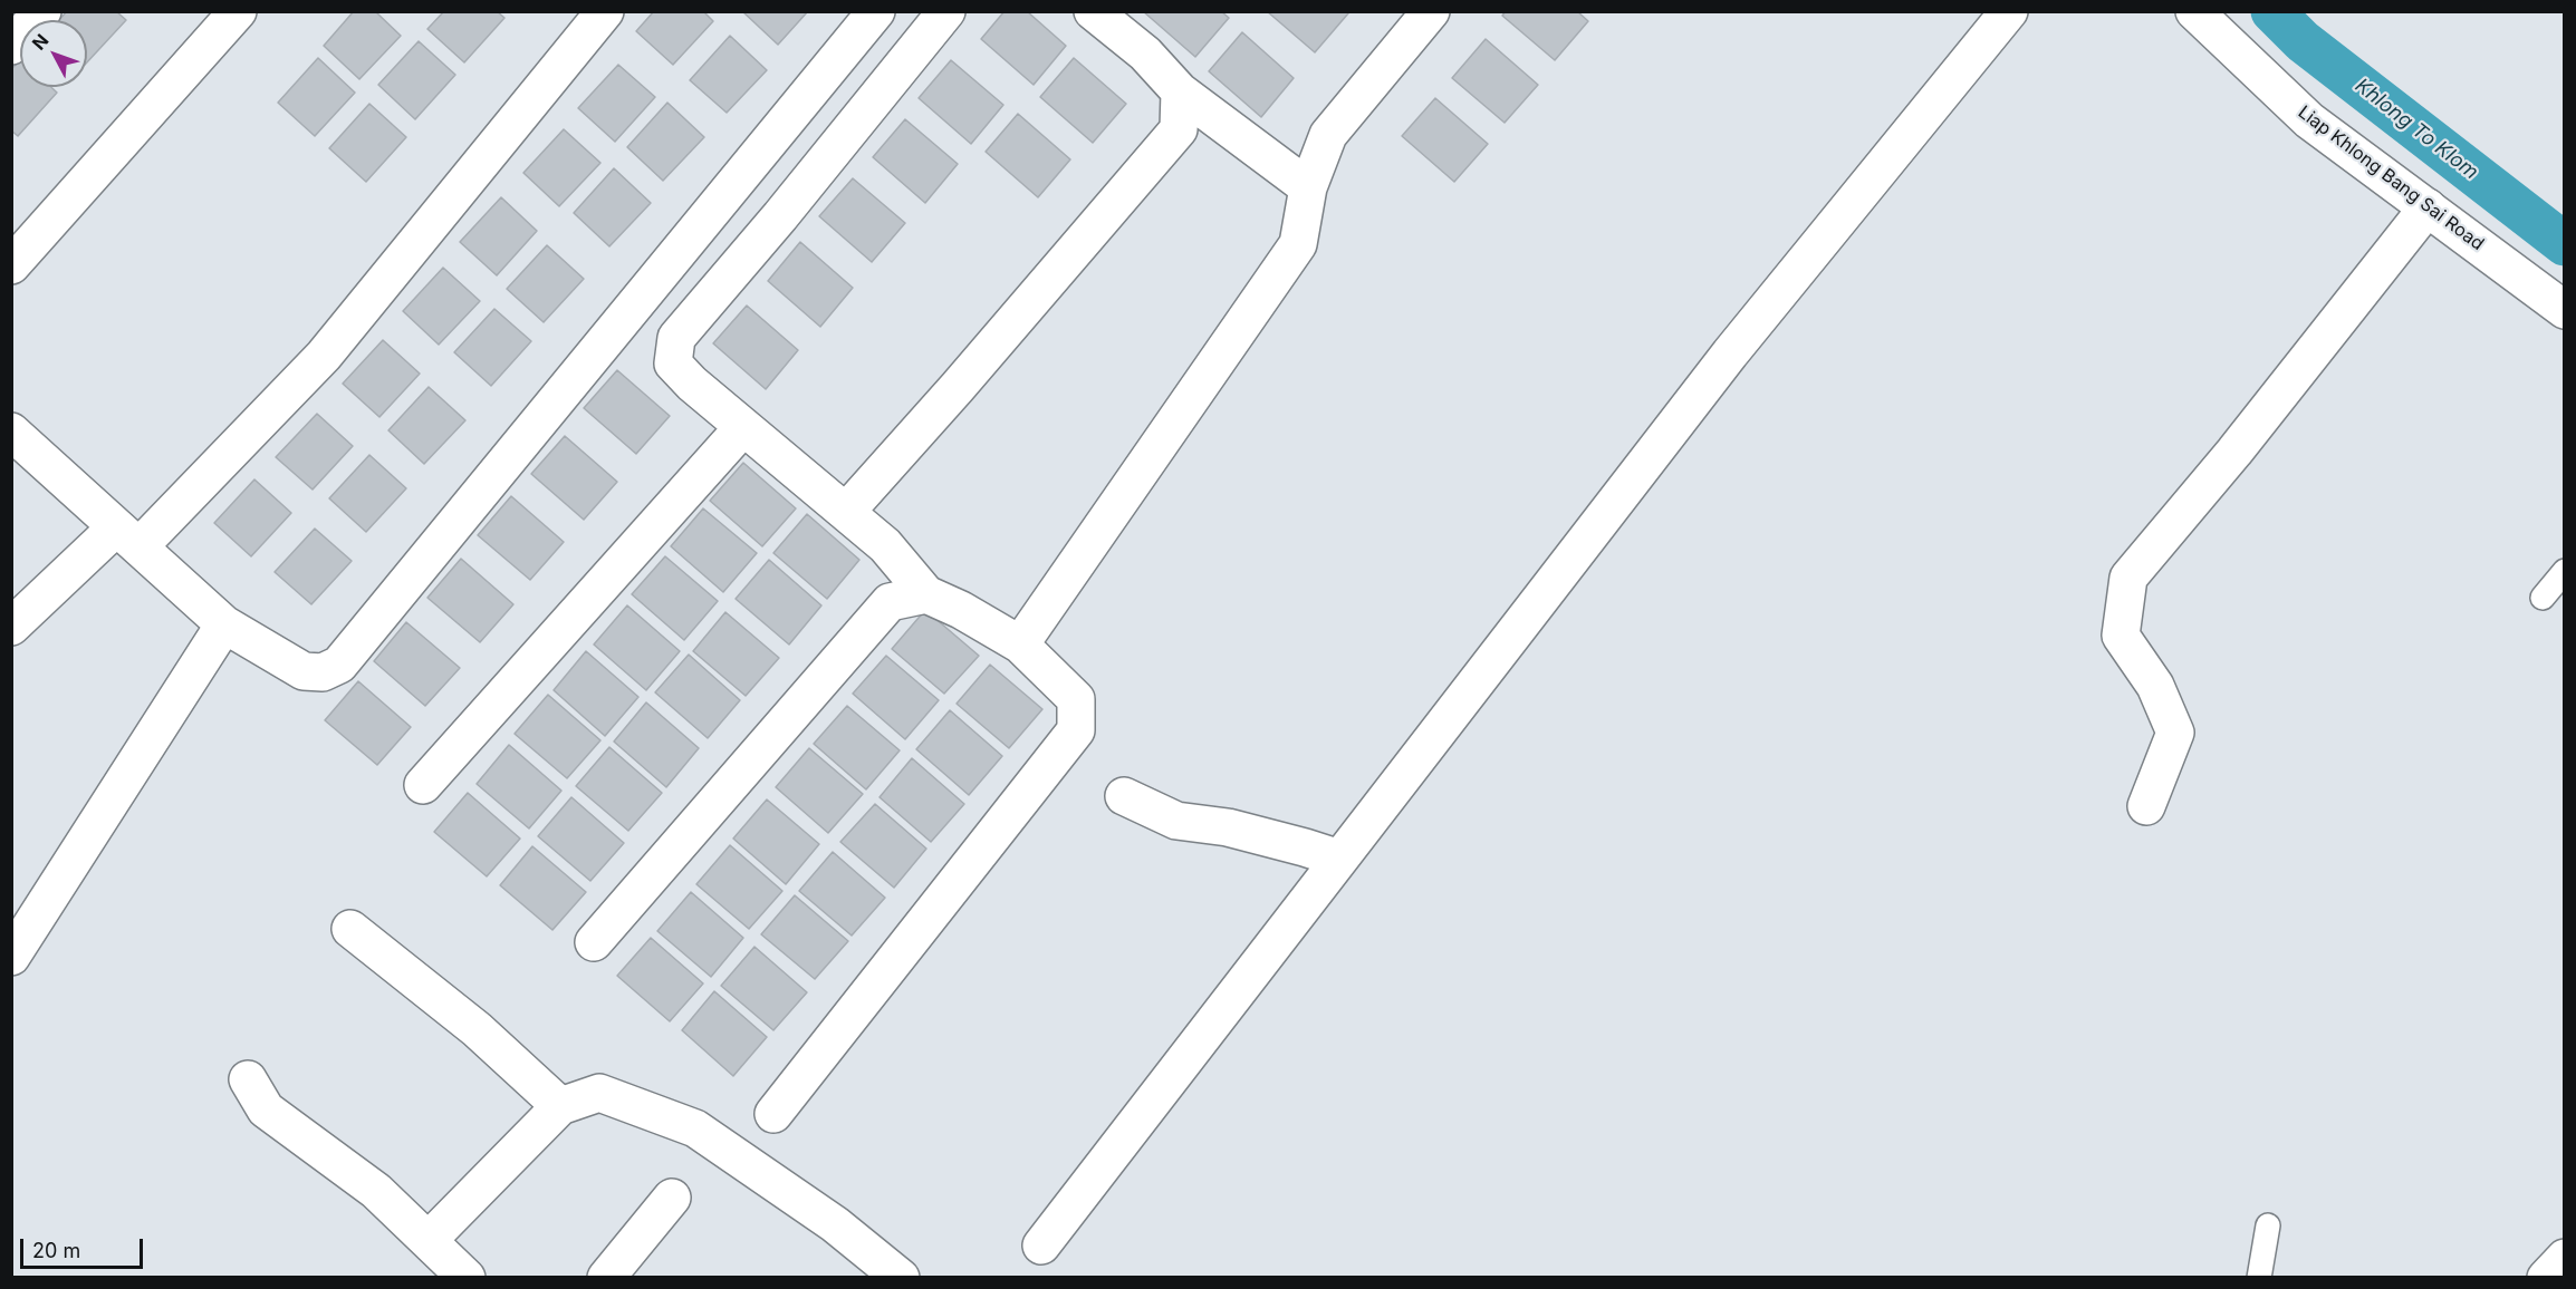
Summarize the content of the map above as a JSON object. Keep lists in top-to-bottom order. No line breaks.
{"streets":{"street":["Liap Khlong Bang Sai Road"]},"water":["Khlong To Klom"],"scale_bar":"20 m","north":"top left"}
